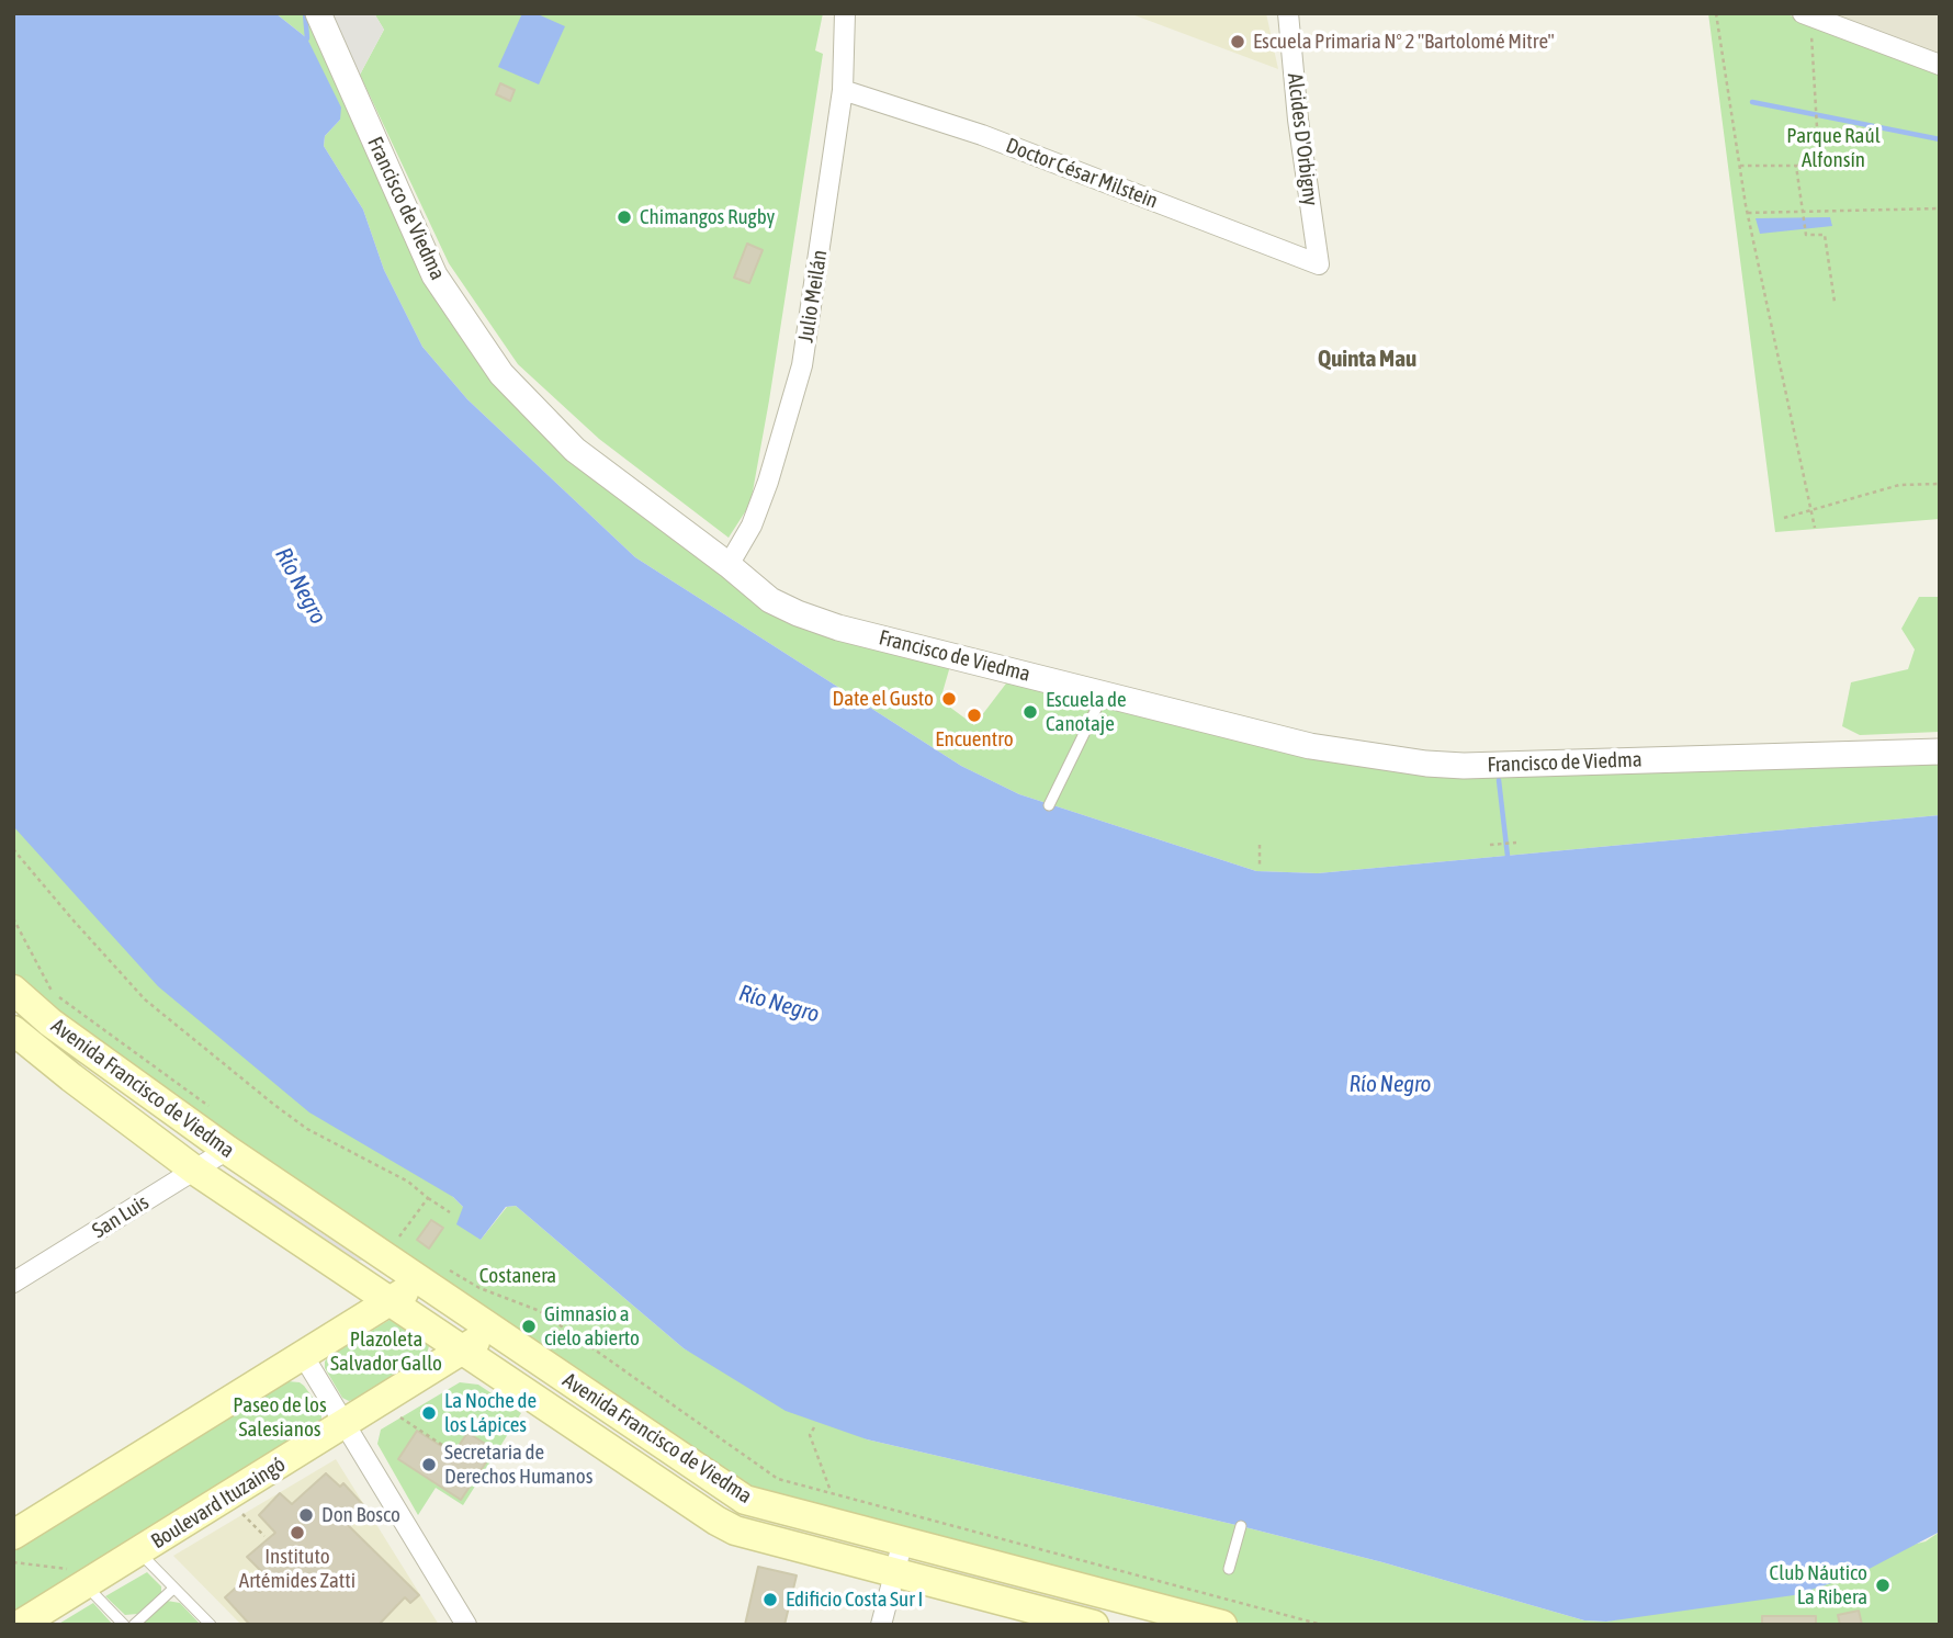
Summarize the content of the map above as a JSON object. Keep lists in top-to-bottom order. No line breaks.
{"streets":{"main road":["Avenida Francisco de Viedma","Boulevard Ituzaingó"],"street":["Alcides D'Orbigny","Doctor César Milstein","Francisco de Viedma","Julio Meilán","San Luis"]},"crossings":[["Alcides D'Orbigny","Doctor César Milstein"],["Doctor César Milstein","Julio Meilán"],["Francisco de Viedma","Julio Meilán"],["Avenida Francisco de Viedma","San Luis"],["Avenida Francisco de Viedma","Boulevard Ituzaingó"]],"districts":["Quinta Mau"],"water":["Río Negro"],"parks":["Parque Raúl Alfonsín","Costanera","Plazoleta Salvador Gallo","Paseo de los Salesianos"],"places":["Escuela Primaria N° 2 \"Bartolomé Mitre\"","Chimangos Rugby","Date el Gusto","Escuela de Canotaje","Encuentro","Gimnasio a cielo abierto","La Noche de los Lápices","Secretaria de Derechos Humanos","Don Bosco","Instituto Artémides Zatti","Club Náutico La Ribera","Edificio Costa Sur I"]}
